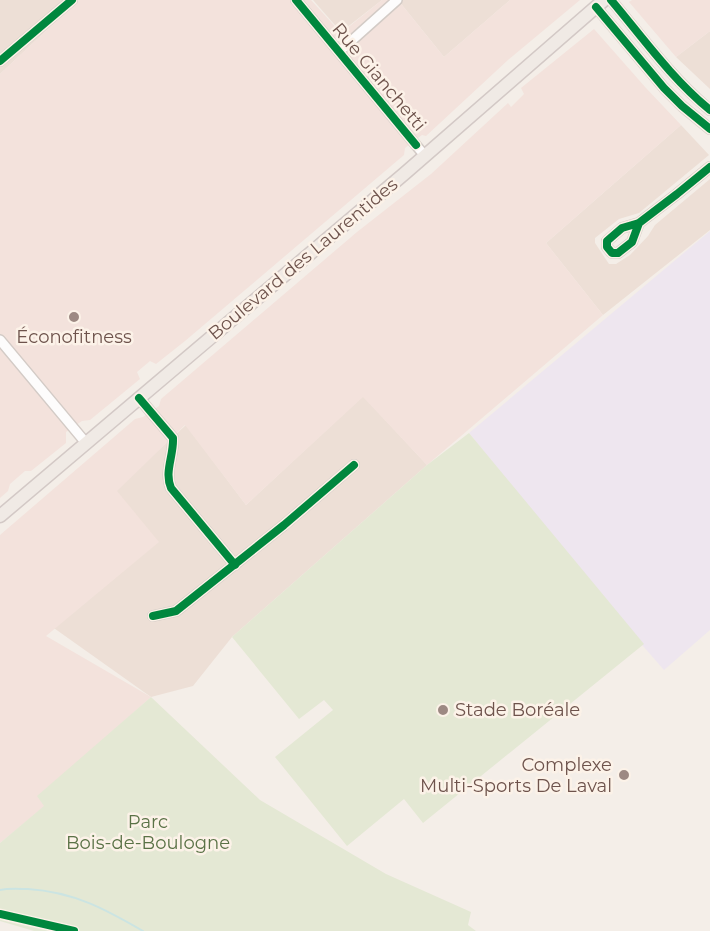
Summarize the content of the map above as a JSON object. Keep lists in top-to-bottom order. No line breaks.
{"streets":{"main road":["Boulevard des Laurentides"],"street":["Rue Gianchetti"]},"crossings":[["Rue Gianchetti","Boulevard des Laurentides"]],"parks":["Parc Bois-de-Boulogne"],"places":["Éconofitness","Stade Boréale","Complexe Multi-Sports De Laval"]}
